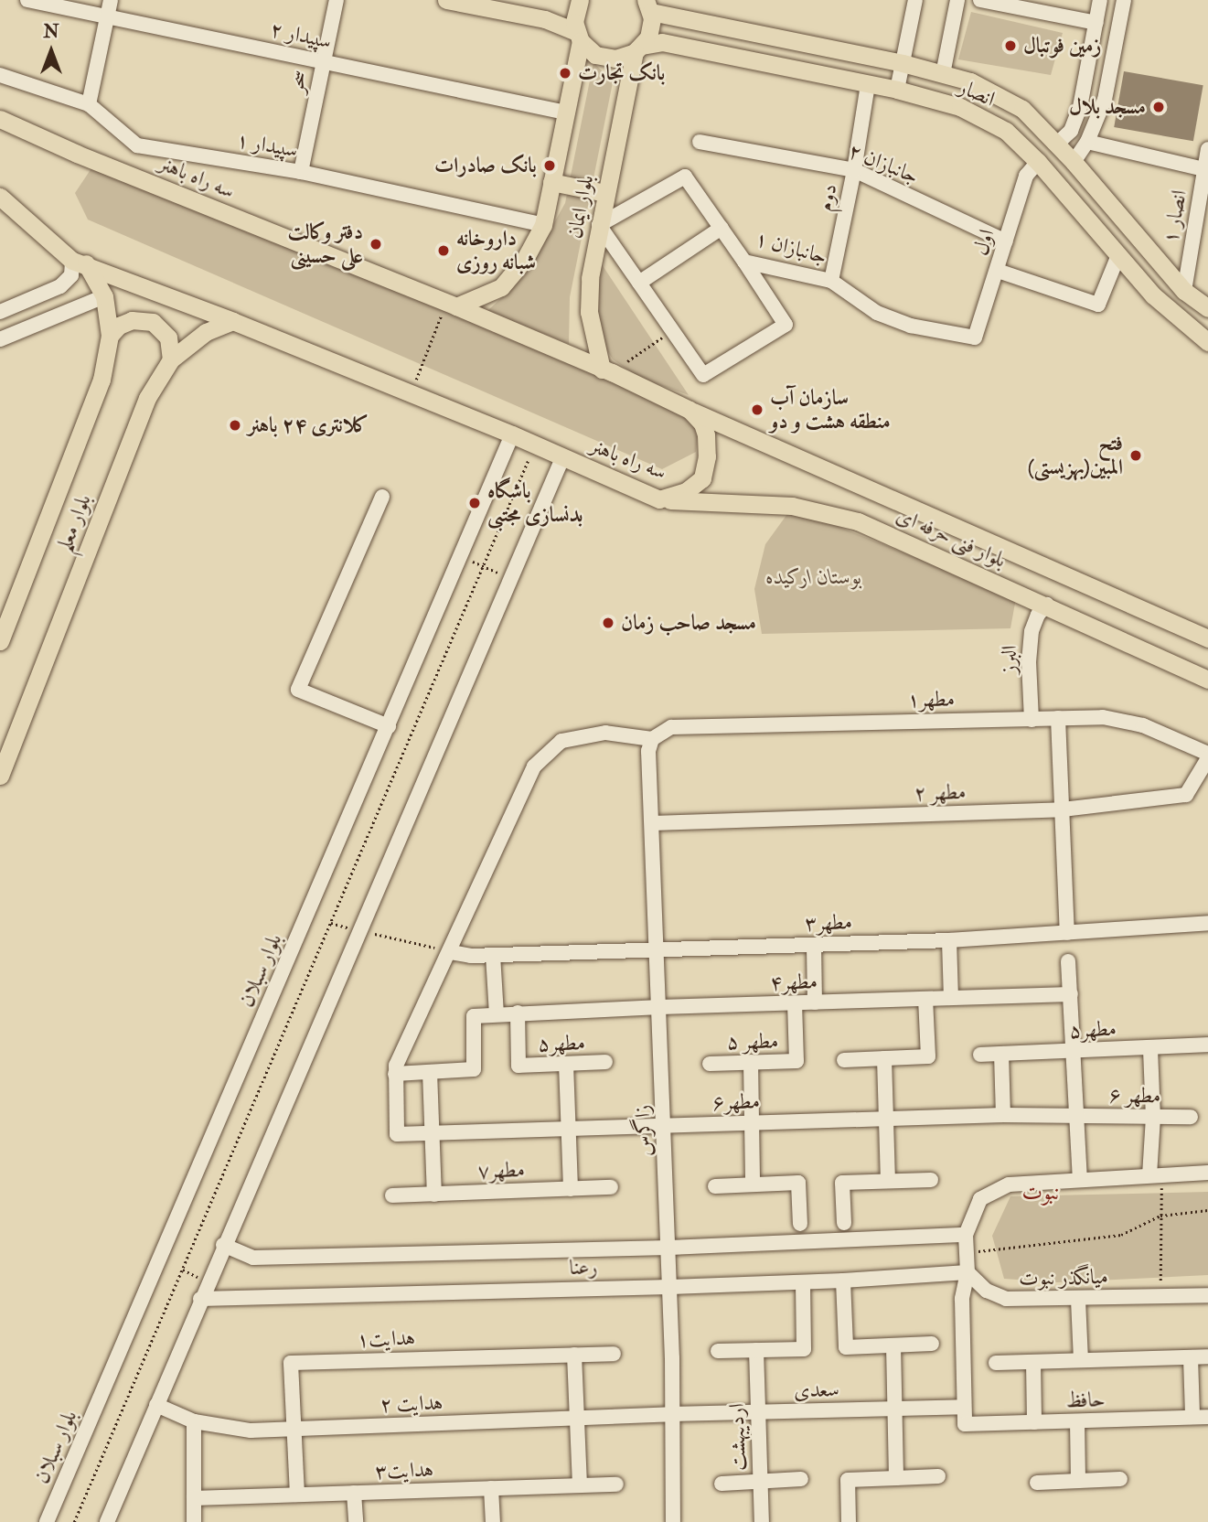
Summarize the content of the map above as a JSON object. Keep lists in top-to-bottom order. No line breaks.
{"streets":{"main road":["انصار","سه راه باهنر","بلوار ایمان","بلوار معلم","بلوار فنی حرفه ای"],"street":["سپیدار ۲","سحر","سپیدار ۱","جانبازان ۲","دوم","انصار ۱","اول","جانبازان ۱","البرز","مطهر۱","مطهر ۲","مطهر۳","بلوار سبلان","مطهر۴","مطهر۵","مطهر ۵","مطهر ۶","مطهر۶","زاگرس","مطهر۷","رعنا","میانگذر نبوت","هدایت۱","سعدی","حافظ","هدایت ۲","اردیبهشت","هدایت۳"]},"crossings":[["سپیدار ۲","سحر"],["سپیدار ۲","بلوار ایمان"],["سحر","سپیدار ۱"],["انصار","دوم"],["انصار","بلوار ایمان"],["انصار","انصار ۱"],["انصار","اول"],["سپیدار ۱","بلوار ایمان"],["جانبازان ۲","دوم"],["جانبازان ۲","اول"],["سه راه باهنر","بلوار ایمان"],["سه راه باهنر","بلوار معلم"],["سه راه باهنر","بلوار فنی حرفه ای"],["سه راه باهنر","بلوار سبلان"],["دوم","جانبازان ۱"],["بلوار ایمان","جانبازان ۱"],["اول","جانبازان ۱"],["بلوار فنی حرفه ای","البرز"],["البرز","مطهر۱"],["مطهر۱","زاگرس"],["مطهر ۲","زاگرس"],["مطهر۳","زاگرس"],["مطهر۴","مطهر۵"],["مطهر۴","مطهر ۵"],["مطهر۴","زاگرس"],["مطهر ۶","مطهر۶"],["مطهر۶","زاگرس"],["زاگرس","رعنا"],["زاگرس","سعدی"],["زاگرس","هدایت ۲"],["رعنا","میانگذر نبوت"],["هدایت۱","هدایت ۲"],["هدایت۱","هدایت۳"],["سعدی","حافظ"],["سعدی","هدایت ۲"],["سعدی","اردیبهشت"]],"districts":["نبوت"],"parks":["بوستان ارکیده"],"places":["زمین فوتبال","بانک تجارت","مسجد بلال","بانک صادرات","دفتر وکالت علی حسینی","داروخانه شبانه روزی","سازمان آب منطقه هشت و دو","کلانتری ۲۴ باهنر","فتح المبین(بهزیستی)","باشگاه بدنسازی مجتبی","مسجد صاحب زمان"],"north":"top"}
